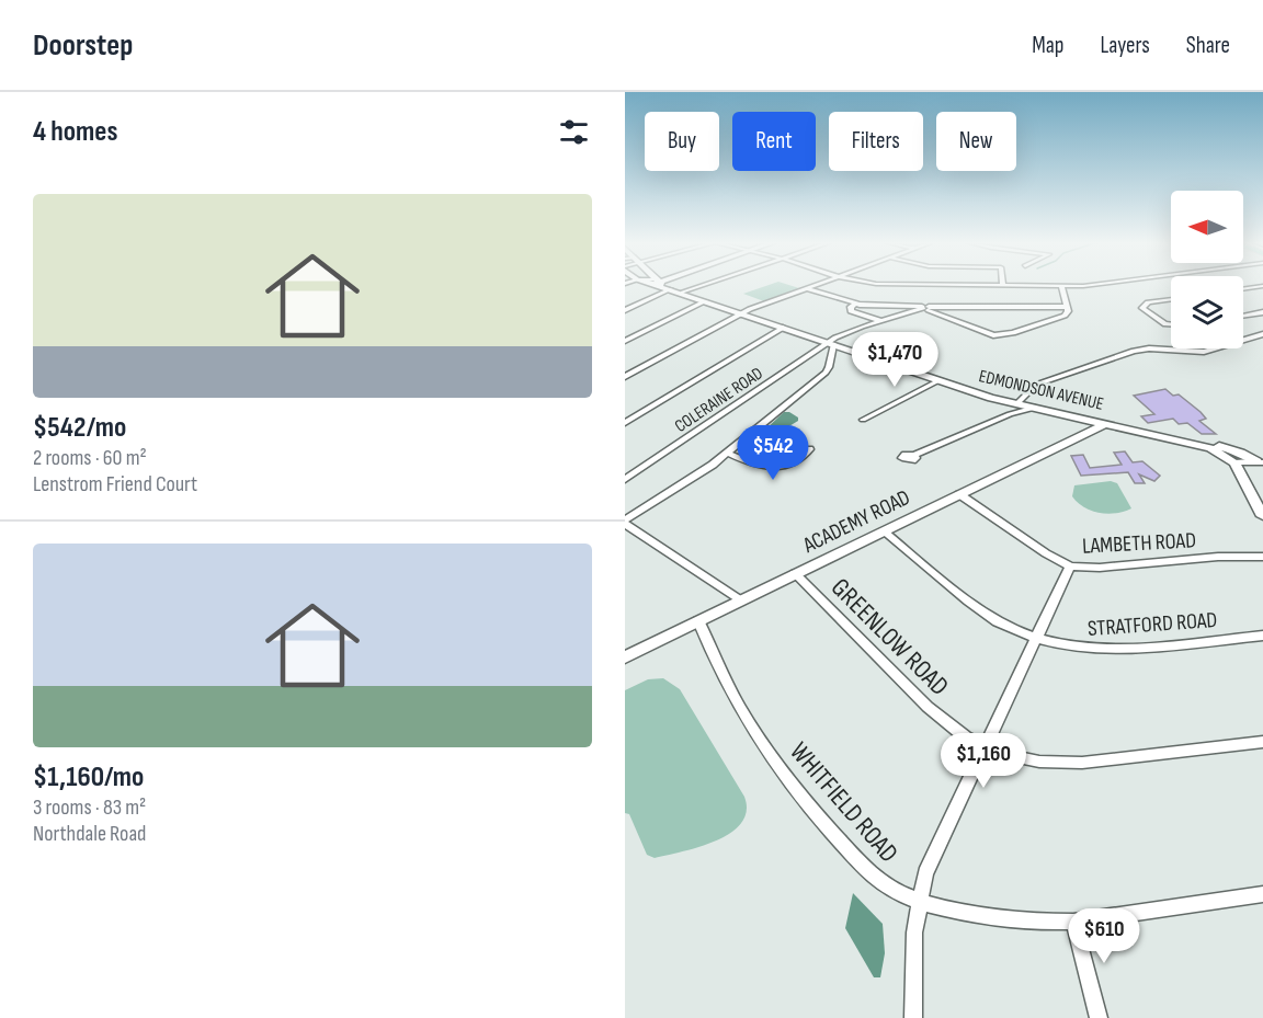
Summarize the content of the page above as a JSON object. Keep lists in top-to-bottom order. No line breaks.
{"streets":{"main road":["EDMONDSON AVENUE","ACADEMY ROAD"],"street":["COLERAINE ROAD","LAMBETH ROAD","STRATFORD ROAD","GREENLOW ROAD","WHITFIELD ROAD"]},"crossings":[["EDMONDSON AVENUE","COLERAINE ROAD"],["EDMONDSON AVENUE","ACADEMY ROAD"],["ACADEMY ROAD","LAMBETH ROAD"],["ACADEMY ROAD","STRATFORD ROAD"],["ACADEMY ROAD","GREENLOW ROAD"],["ACADEMY ROAD","WHITFIELD ROAD"]],"north":"left","page":{"header":"Doorstep","nav":["Map","Layers","Share"],"heading":"4 homes","chip":["Buy","Rent","Filters","New"],"list":[{"name":"$542/mo","note":"2 rooms · 60 m² · Lenstrom Friend Court"},{"name":"$1,160/mo","note":"3 rooms · 83 m² · Northdale Road"}],"price":["$1,470","$542","$1,160","$610"]}}
